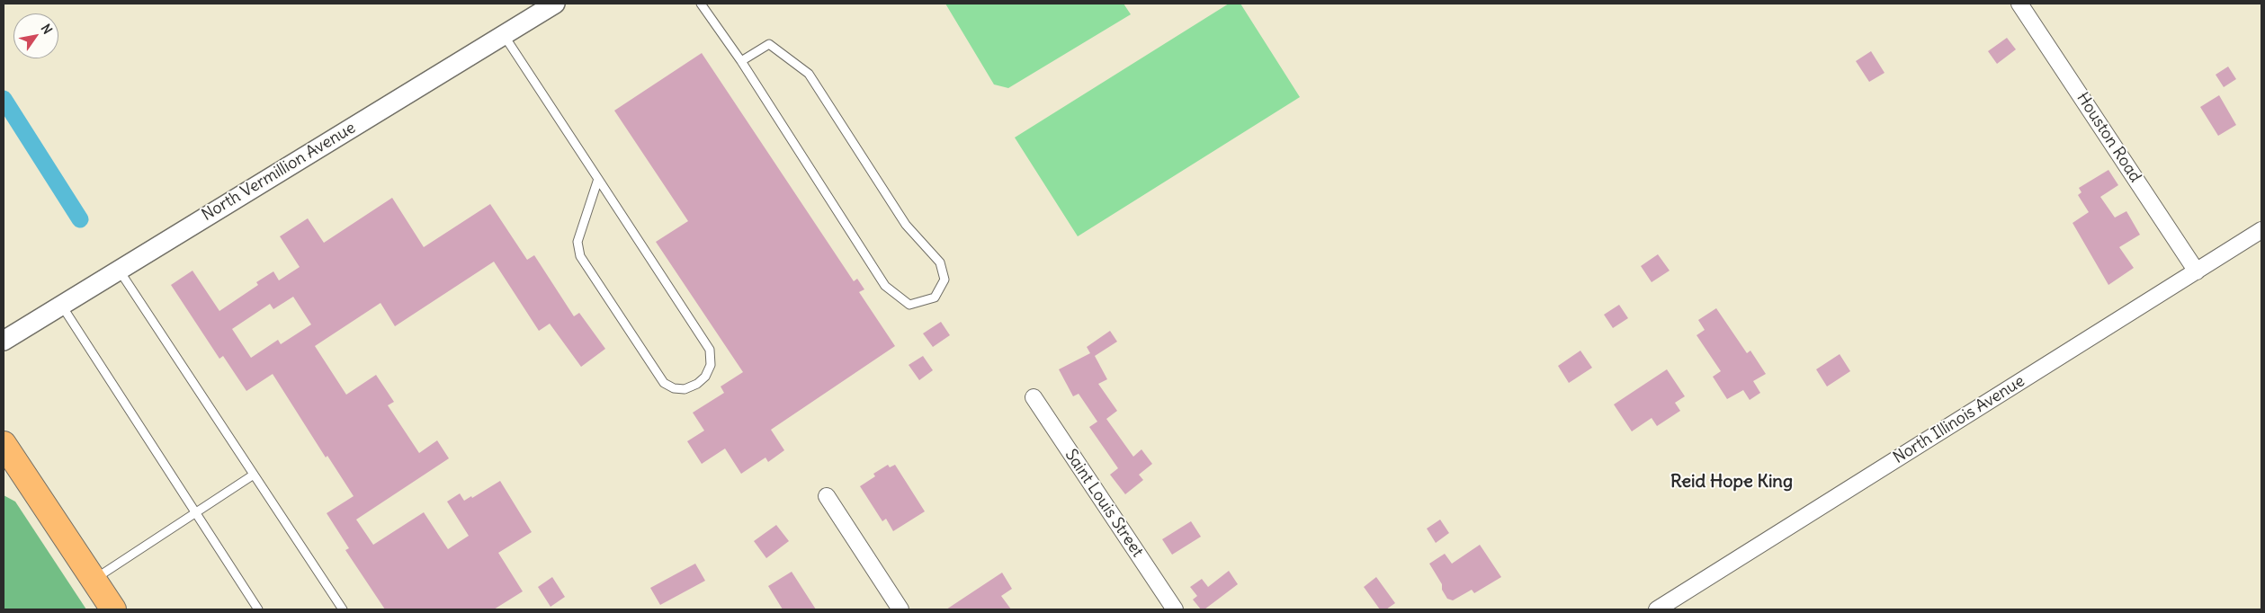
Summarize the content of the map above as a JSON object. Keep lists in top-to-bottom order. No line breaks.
{"streets":{"street":["Houston Road","North Vermillion Avenue","North Illinois Avenue","Saint Louis Street"]},"crossings":[["Houston Road","North Illinois Avenue"]],"districts":["Reid Hope King"],"north":"top right"}
